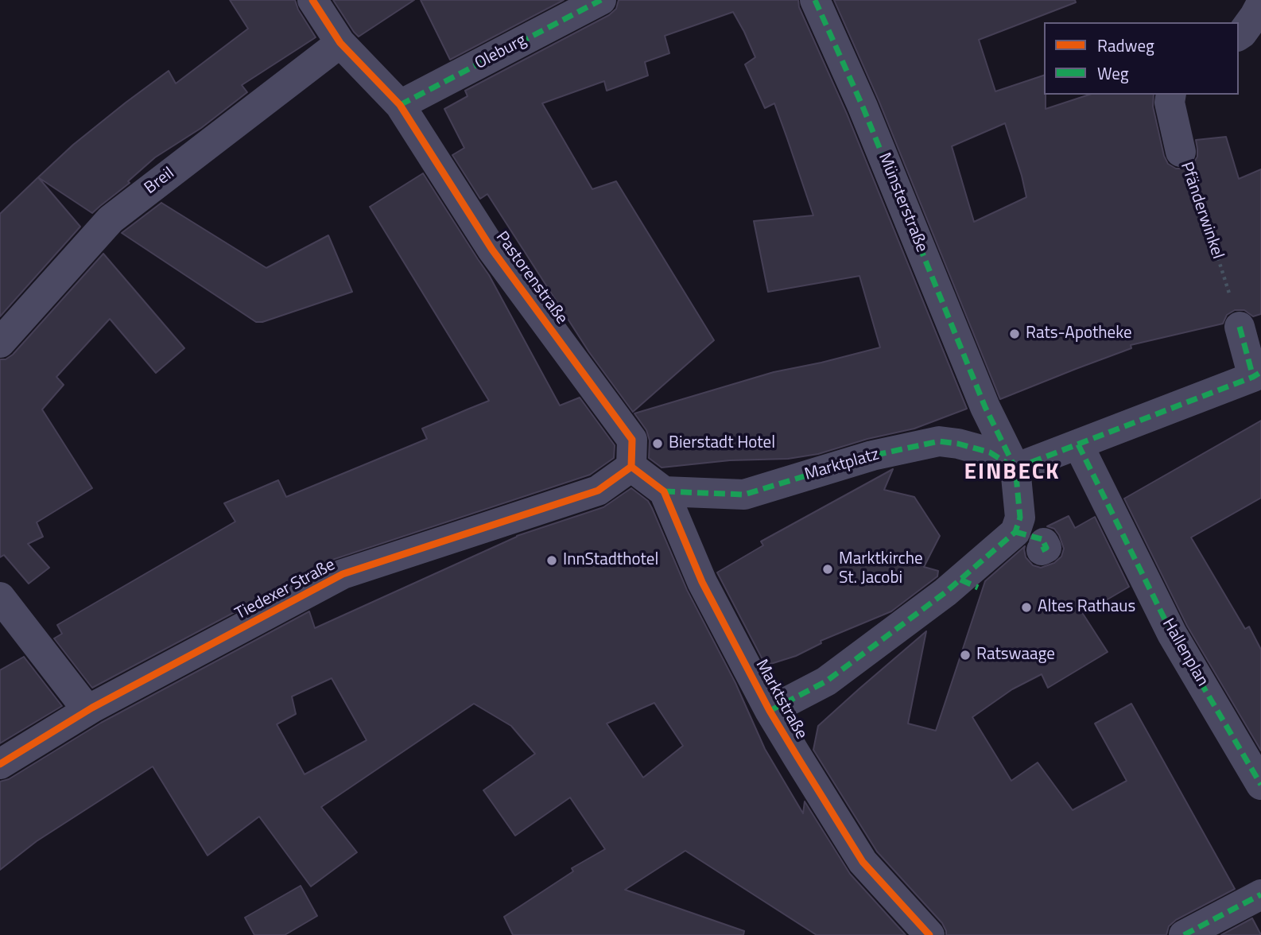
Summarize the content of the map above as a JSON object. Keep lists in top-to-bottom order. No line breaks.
{"streets":{"street":["Oleburg","Breil","Münsterstraße","Pfänderwinkel","Pastorenstraße","Marktplatz","Tiedexer Straße","Hallenplan","Marktstraße"]},"crossings":[["Oleburg","Pastorenstraße"],["Breil","Pastorenstraße"],["Münsterstraße","Marktplatz"],["Pastorenstraße","Tiedexer Straße"],["Marktplatz","Marktstraße"]],"districts":["EINBECK"],"places":["Rats-Apotheke","Bierstadt Hotel","InnStadthotel","Marktkirche St. Jacobi","Altes Rathaus","Ratswaage"],"legend":["Radweg","Weg"]}
